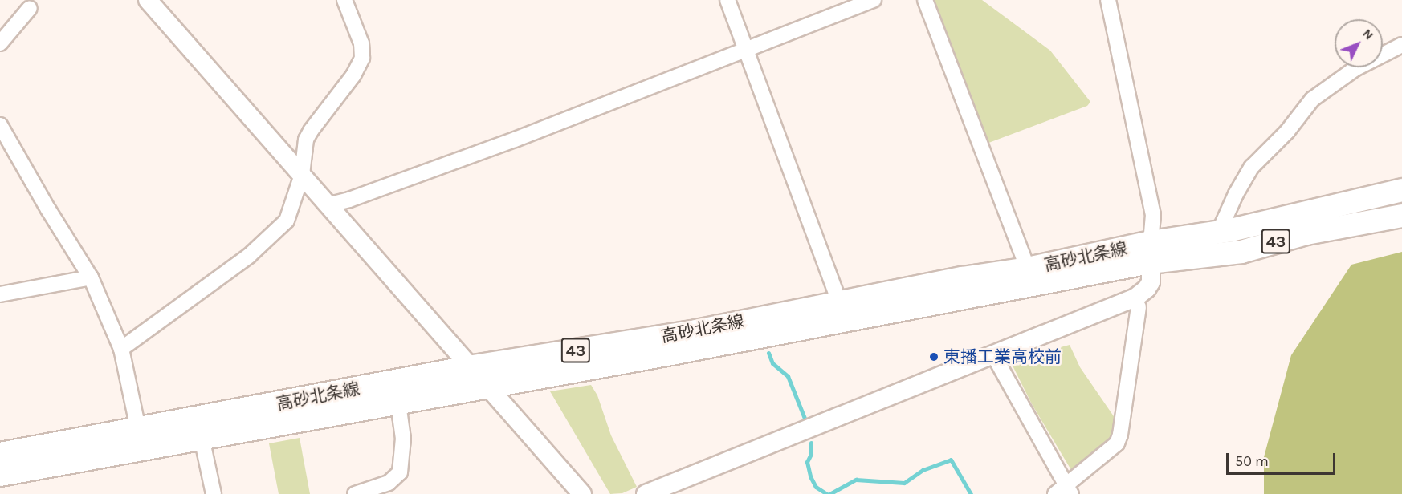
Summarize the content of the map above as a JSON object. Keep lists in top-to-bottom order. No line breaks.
{"streets":{"main road":["43","高砂北条線"]},"places":["東播工業高校前"],"scale_bar":"50 m","north":"top right"}
